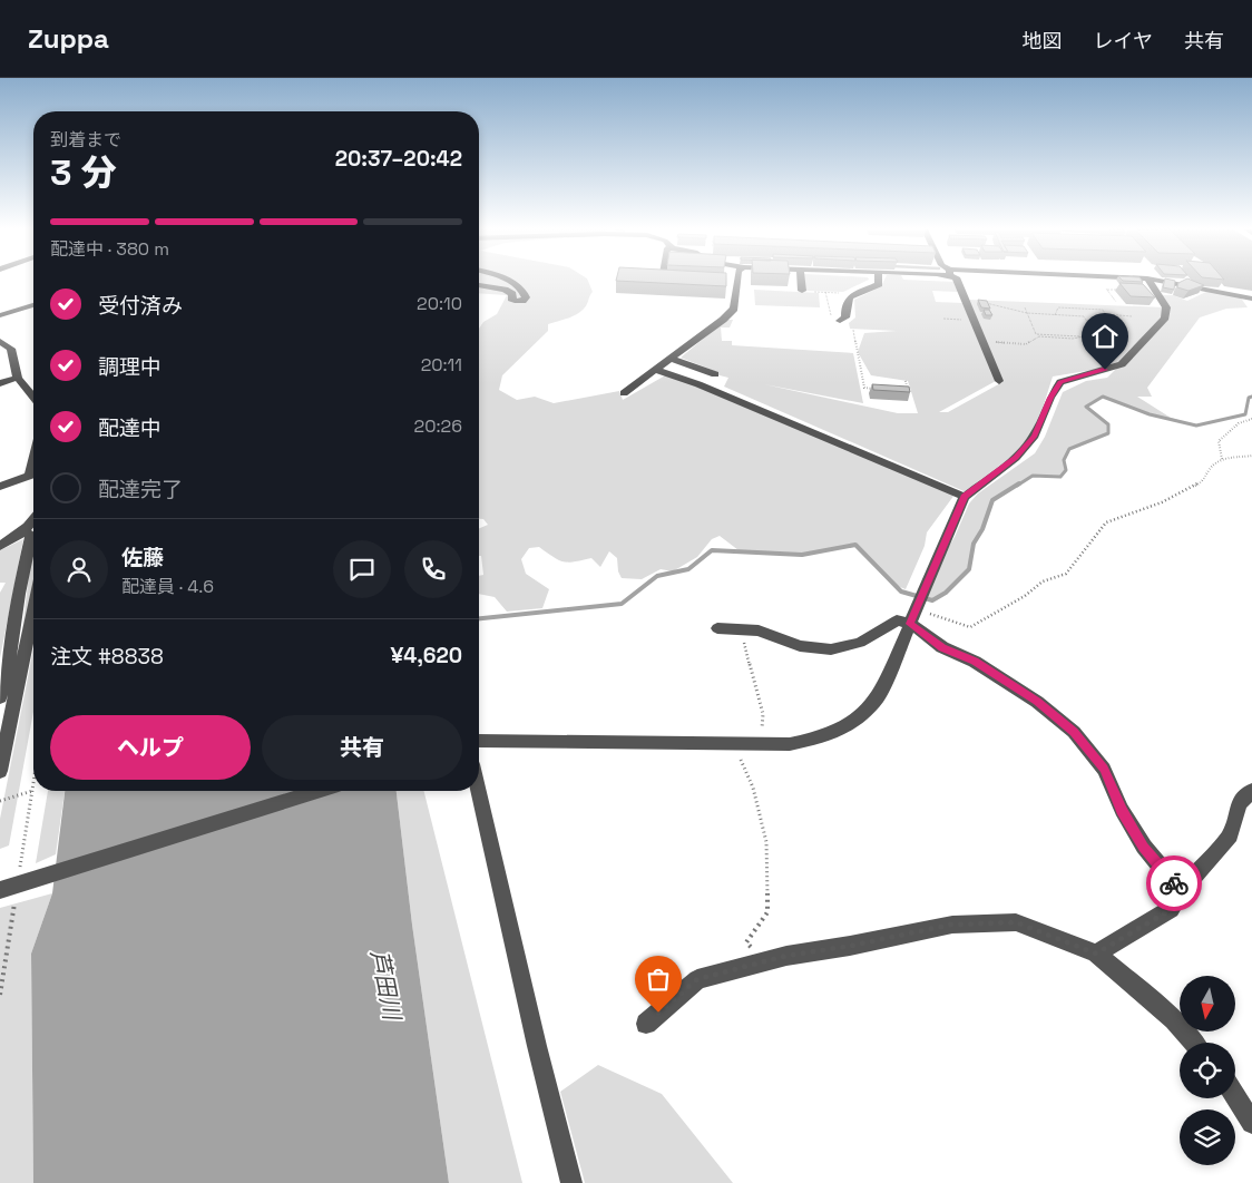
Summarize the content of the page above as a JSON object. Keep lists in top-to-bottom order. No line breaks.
{"water":["芦田川"],"north":"bottom","page":{"header":"Zuppa","nav":["地図","レイヤ","共有"],"heading":["3 分","到着まで","20:37–20:42"],"panel":["佐藤","配達員 · 4.6","注文 #8838","¥4,620"],"bar":"配達中 · 380 m","list":[["受付済み","20:10"],["調理中","20:11"],["配達中","20:26"],"配達完了"],"buttons":["ヘルプ","共有"]}}
